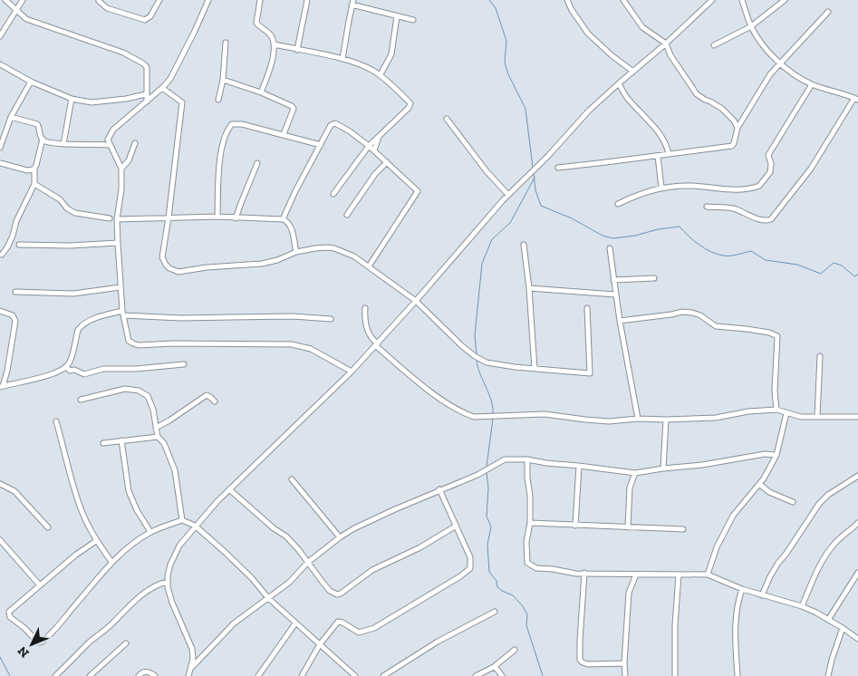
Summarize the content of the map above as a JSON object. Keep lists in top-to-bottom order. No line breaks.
{"north":"bottom left"}
